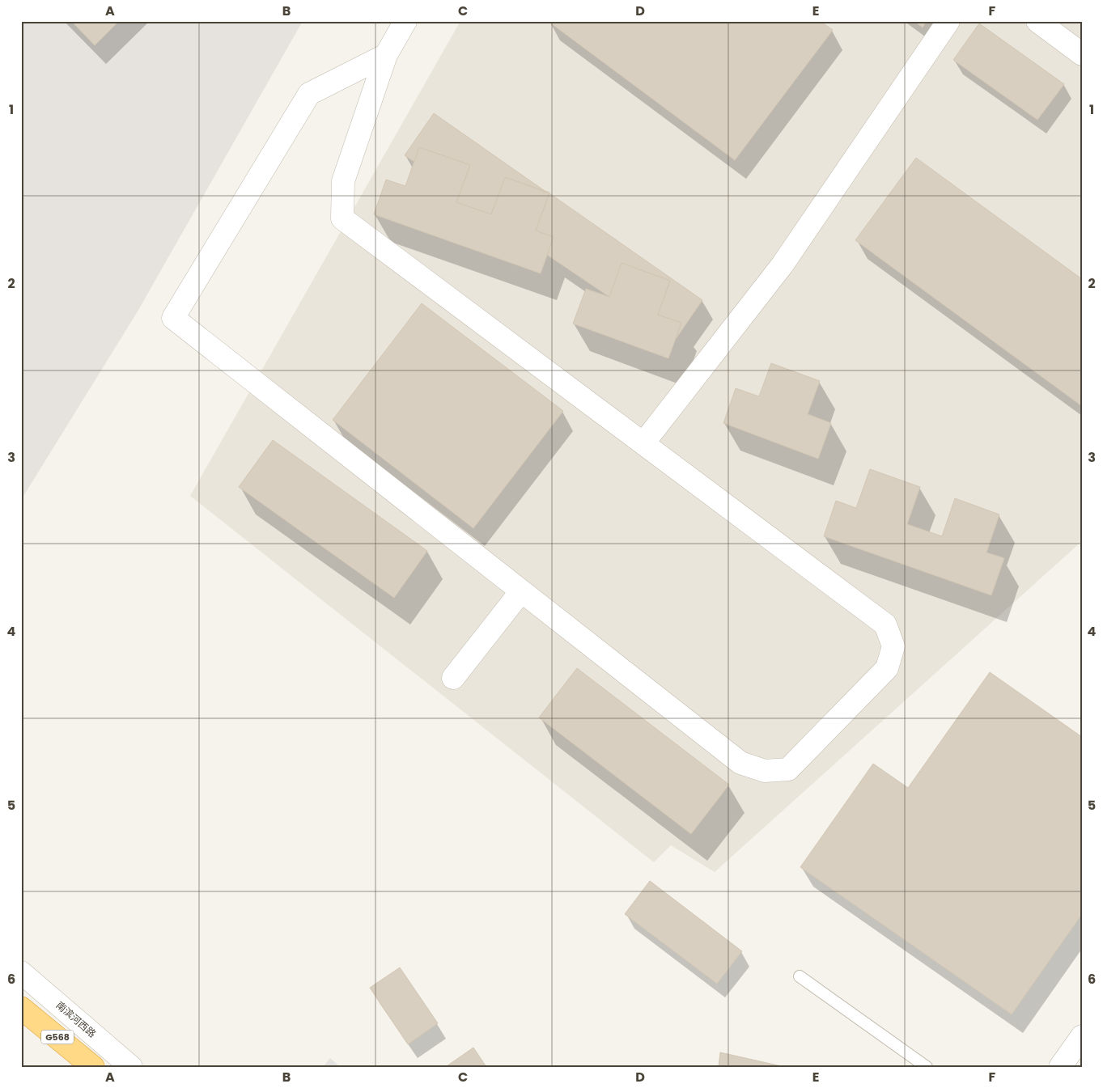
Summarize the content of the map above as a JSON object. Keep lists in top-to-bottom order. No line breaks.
{"streets":{"highway":["G568"],"street":["南滨河西路"]},"grid":{"columns":["A","B","C","D","E","F"],"rows":["1","2","3","4","5","6"]}}
